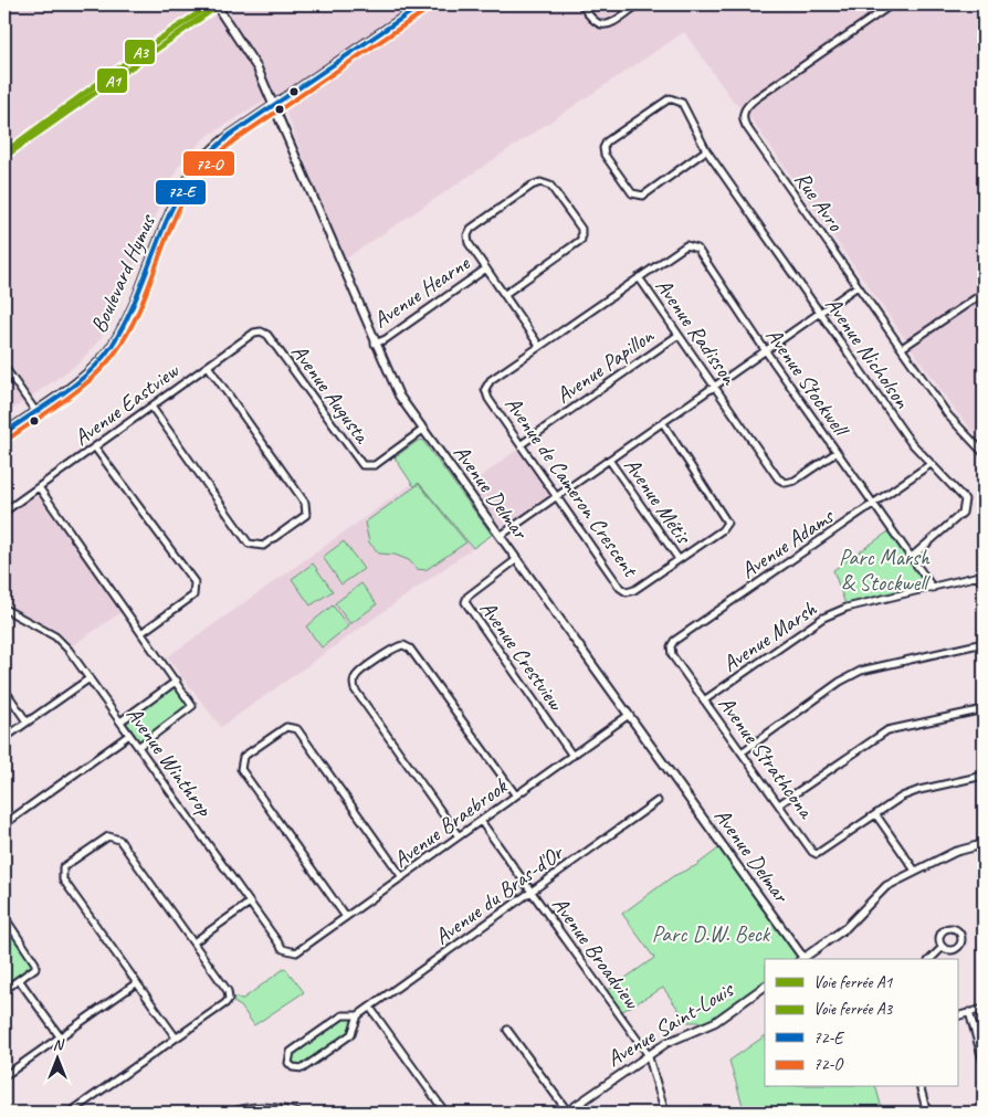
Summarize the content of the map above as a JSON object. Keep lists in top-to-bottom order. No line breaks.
{"streets":{"street":["Rue Avro","Boulevard Hymus","Avenue Hearne","Avenue Radisson","Avenue Nicholson","Avenue Papillon","Avenue Stockwell","Avenue Augusta","Avenue Eastview","Avenue de Cameron Crescent","Avenue Delmar","Avenue Métis","Avenue Adams","Avenue Marsh","Avenue Crestview","Avenue Strathcona","Avenue Winthrop","Avenue Braebrook","Avenue du Bras-d'Or","Avenue Broadview","Avenue Saint-Louis"]},"crossings":[["Boulevard Hymus","Avenue Delmar"],["Avenue Hearne","Avenue Delmar"],["Avenue Radisson","Avenue Papillon"],["Avenue Radisson","Avenue Stockwell"],["Avenue Radisson","Avenue de Cameron Crescent"],["Avenue Nicholson","Avenue Stockwell"],["Avenue Nicholson","Avenue Adams"],["Avenue Papillon","Avenue de Cameron Crescent"],["Avenue Stockwell","Avenue Adams"],["Avenue Stockwell","Avenue Marsh"],["Avenue Augusta","Avenue Eastview"],["Avenue Augusta","Avenue Delmar"],["Avenue de Cameron Crescent","Avenue Métis"],["Avenue Delmar","Avenue Crestview"],["Avenue Delmar","Avenue Braebrook"],["Avenue Adams","Avenue Strathcona"],["Avenue Marsh","Avenue Strathcona"],["Avenue Crestview","Avenue Braebrook"],["Avenue Winthrop","Avenue Braebrook"],["Avenue Braebrook","Avenue Broadview"],["Avenue du Bras-d'Or","Avenue Broadview"],["Avenue Broadview","Avenue Saint-Louis"]],"parks":["Parc Marsh & Stockwell","Parc D.W. Beck"],"lines":["rail line A1","rail line A3","transit line 72-E","transit line 72-O"],"legend":["Voie ferrée A1","Voie ferrée A3","72-E","72-O"],"north":"top"}
